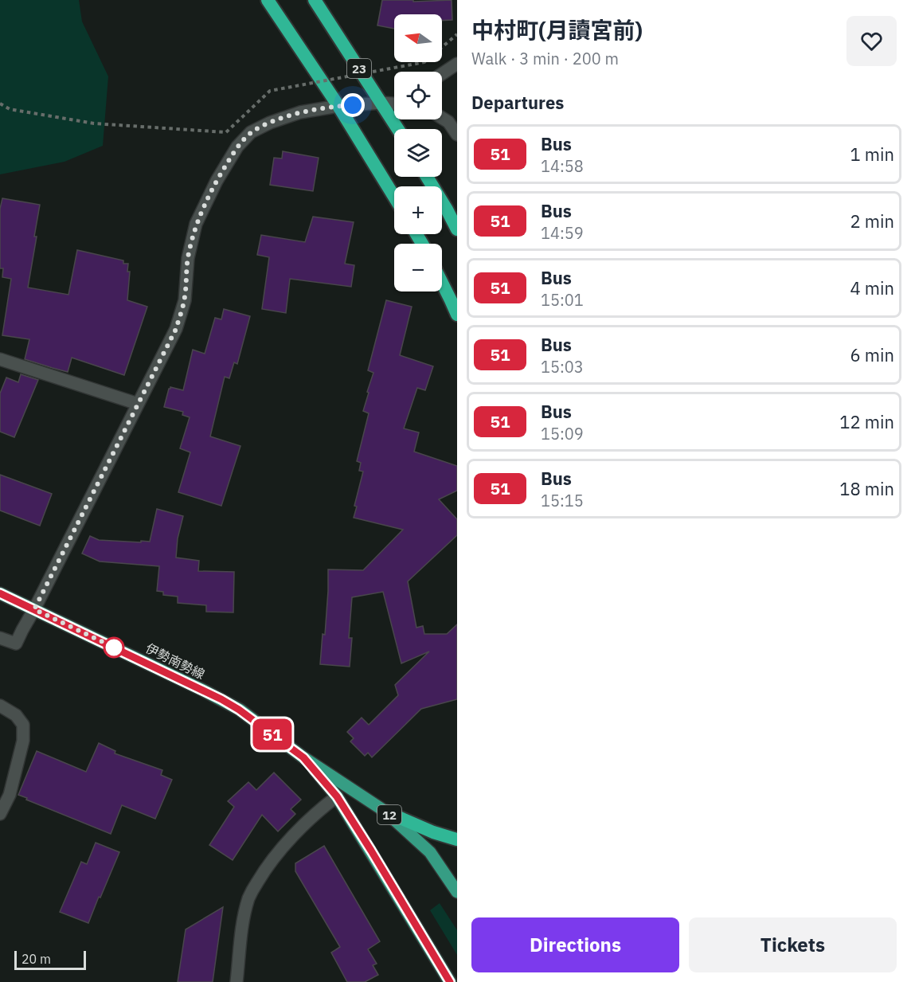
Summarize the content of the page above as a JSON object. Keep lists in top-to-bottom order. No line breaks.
{"streets":{"highway":["23"],"main road":["伊勢南勢線","12"]},"lines":["bus line 51"],"scale_bar":"20 m","north":"left","page":{"on_map":"51","heading":[["中村町(月讀宮前)","Walk · 3 min · 200 m"],"Departures"],"map_buttons":["+","−"],"list":[{"mark":"51","name":"Bus","note":"14:58","value":"1 min"},{"mark":"51","name":"Bus","note":"14:59","value":"2 min"},{"mark":"51","name":"Bus","note":"15:01","value":"4 min"},{"mark":"51","name":"Bus","note":"15:03","value":"6 min"},{"mark":"51","name":"Bus","note":"15:09","value":"12 min"},{"mark":"51","name":"Bus","note":"15:15","value":"18 min"}],"buttons":["Directions","Tickets"],"scale":"20 m"}}
